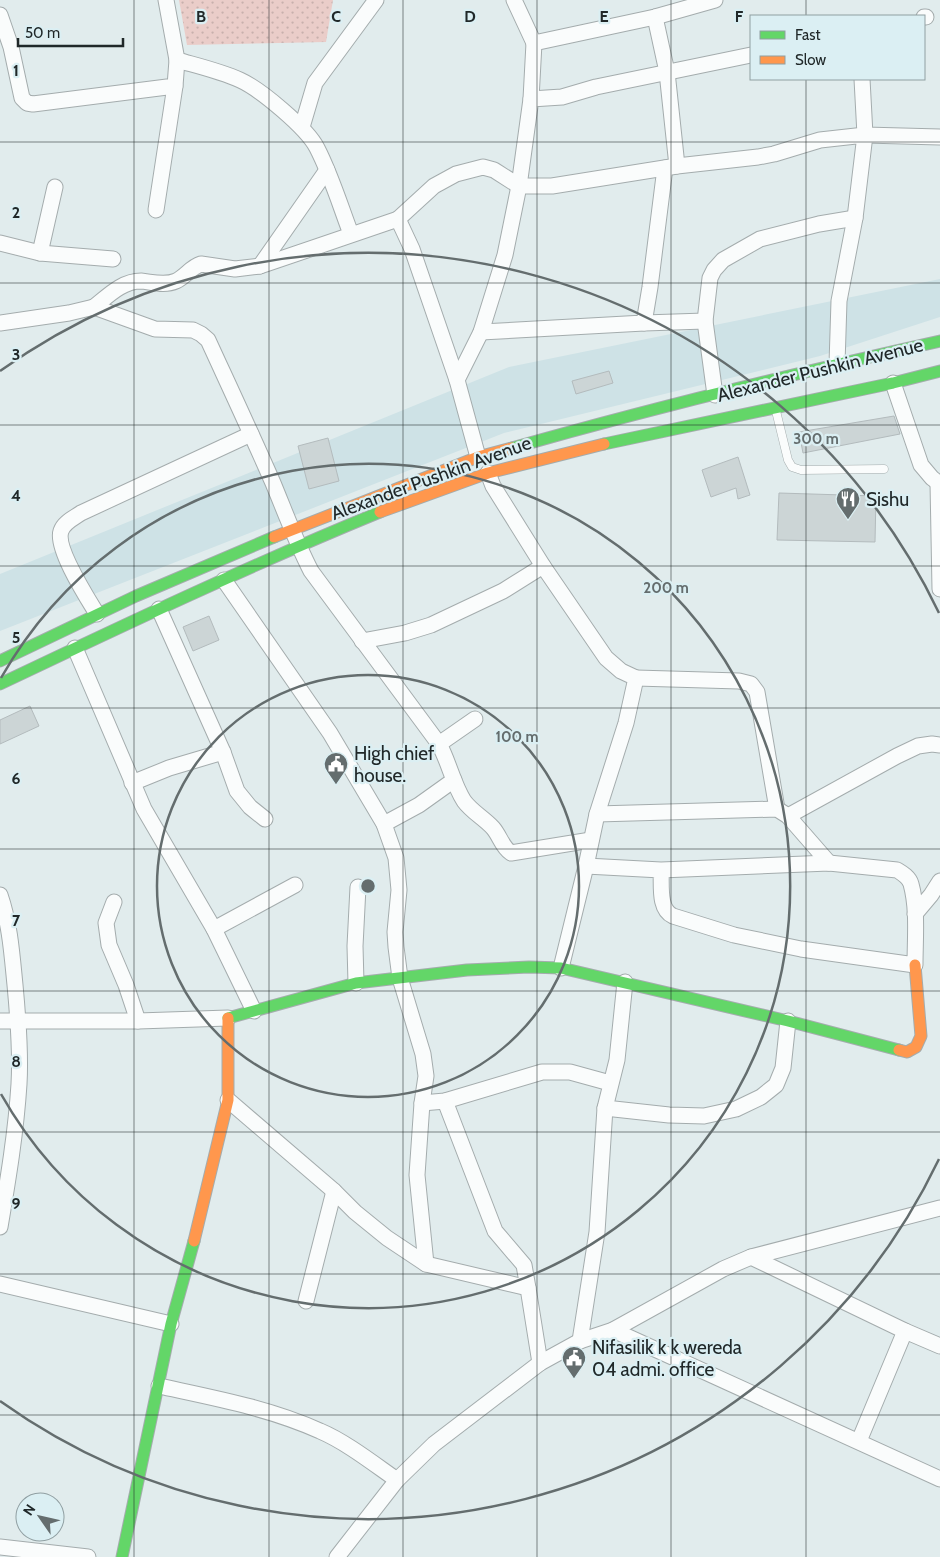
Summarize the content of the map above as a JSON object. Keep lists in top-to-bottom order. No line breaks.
{"streets":{"main road":["Alexander Pushkin Avenue"]},"places":{"restaurant":["Sishu"],"public building":["High chief house.","Nifasilik k k wereda 04 admi. office"]},"legend":["Fast","Slow"],"scale_bar":"50 m","north":"top left","grid":{"columns":["B","C","D","E","F"],"rows":["1","2","3","4","5","6","7","8","9"]},"rings":["300 m","200 m","100 m"]}
